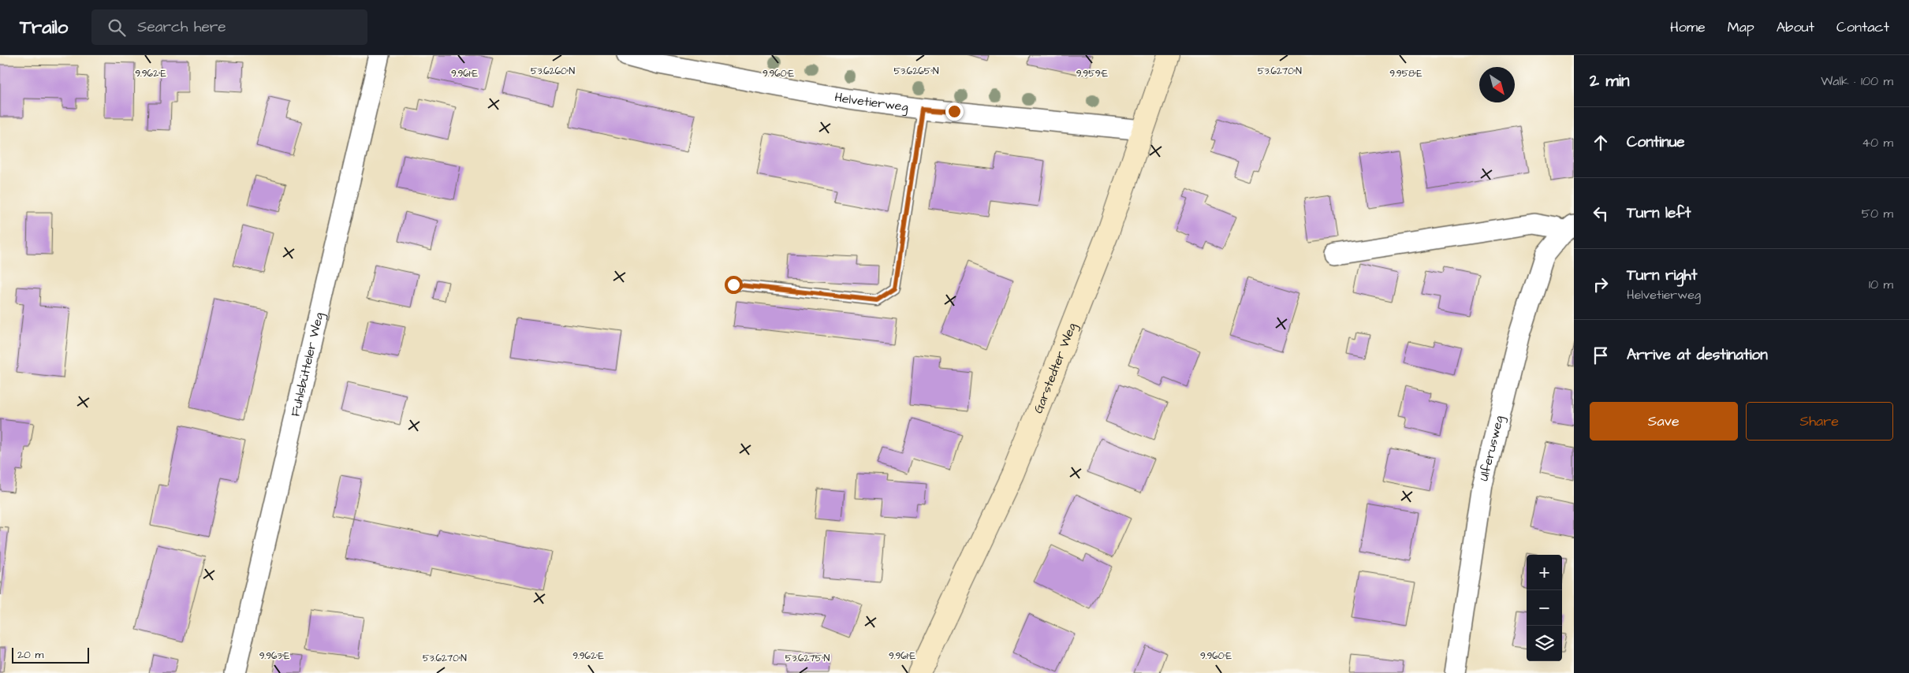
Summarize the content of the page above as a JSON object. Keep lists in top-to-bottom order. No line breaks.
{"streets":{"main road":["Garstedter Weg"],"street":["Helvetierweg","Fuhlsbütteler Weg","Ulferusweg"]},"crossings":[["Helvetierweg","Garstedter Weg"]],"scale_bar":"20 m","north":"bottom right","page":{"header":"Trailo","search":"Search here","nav":["Home","Map","About","Contact"],"heading":["2 min","Walk · 100 m"],"list":[["Continue","40 m"],["Turn left","50 m"],["Turn right","Helvetierweg","10 m"],"Arrive at destination"],"buttons":["Save","Share"],"map_buttons":["+","−"],"scale":"20 m"},"coordinates":["53.6260°N","53.6265°N","53.6270°N","9.962°E","9.961°E","9.960°E","9.959°E","9.958°E","9.963°E","53.6275°N"]}
